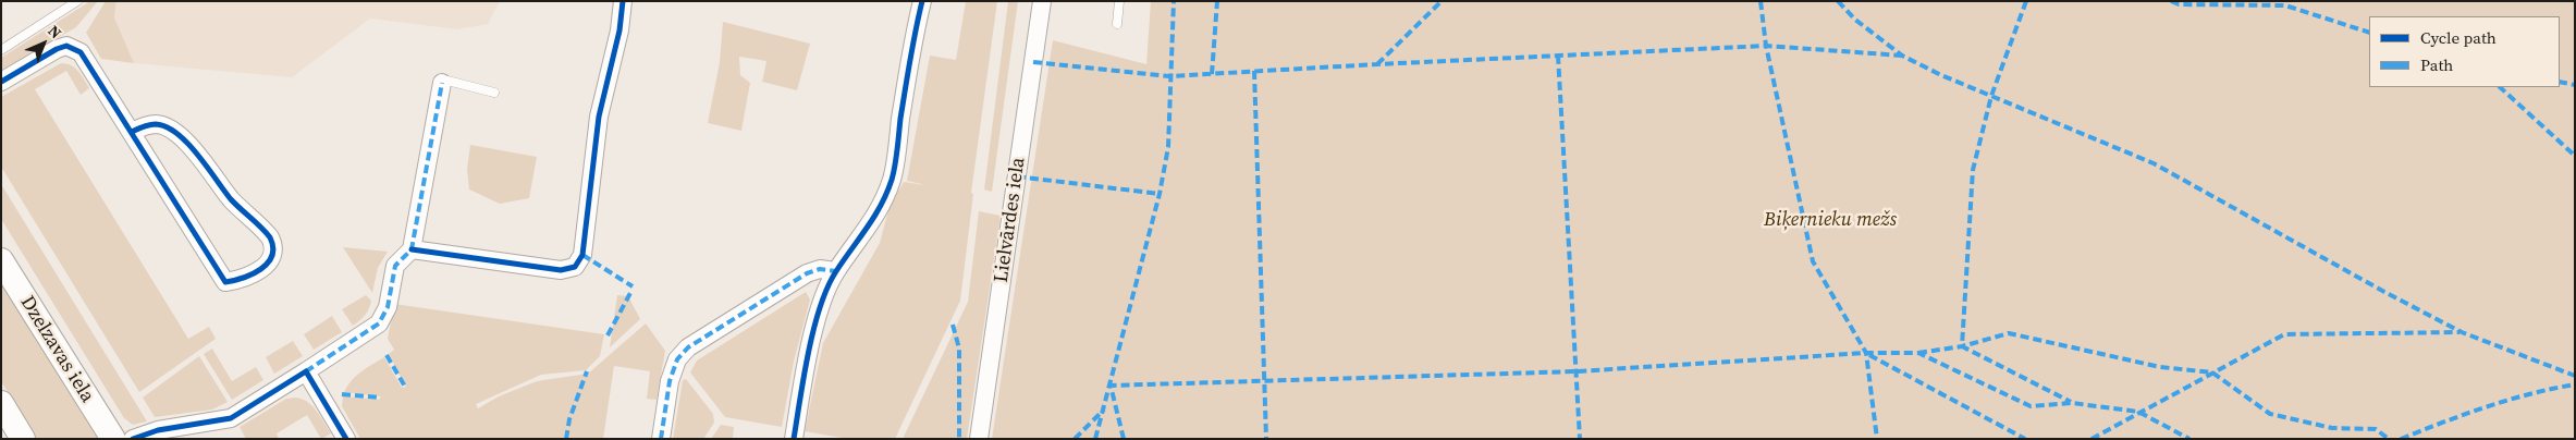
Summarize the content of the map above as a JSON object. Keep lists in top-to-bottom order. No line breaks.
{"streets":{"main road":["Dzelzavas iela"],"street":["Lielvārdes iela"]},"parks":["Biķernieku mežs"],"legend":["Cycle path","Path"],"north":"top right"}
